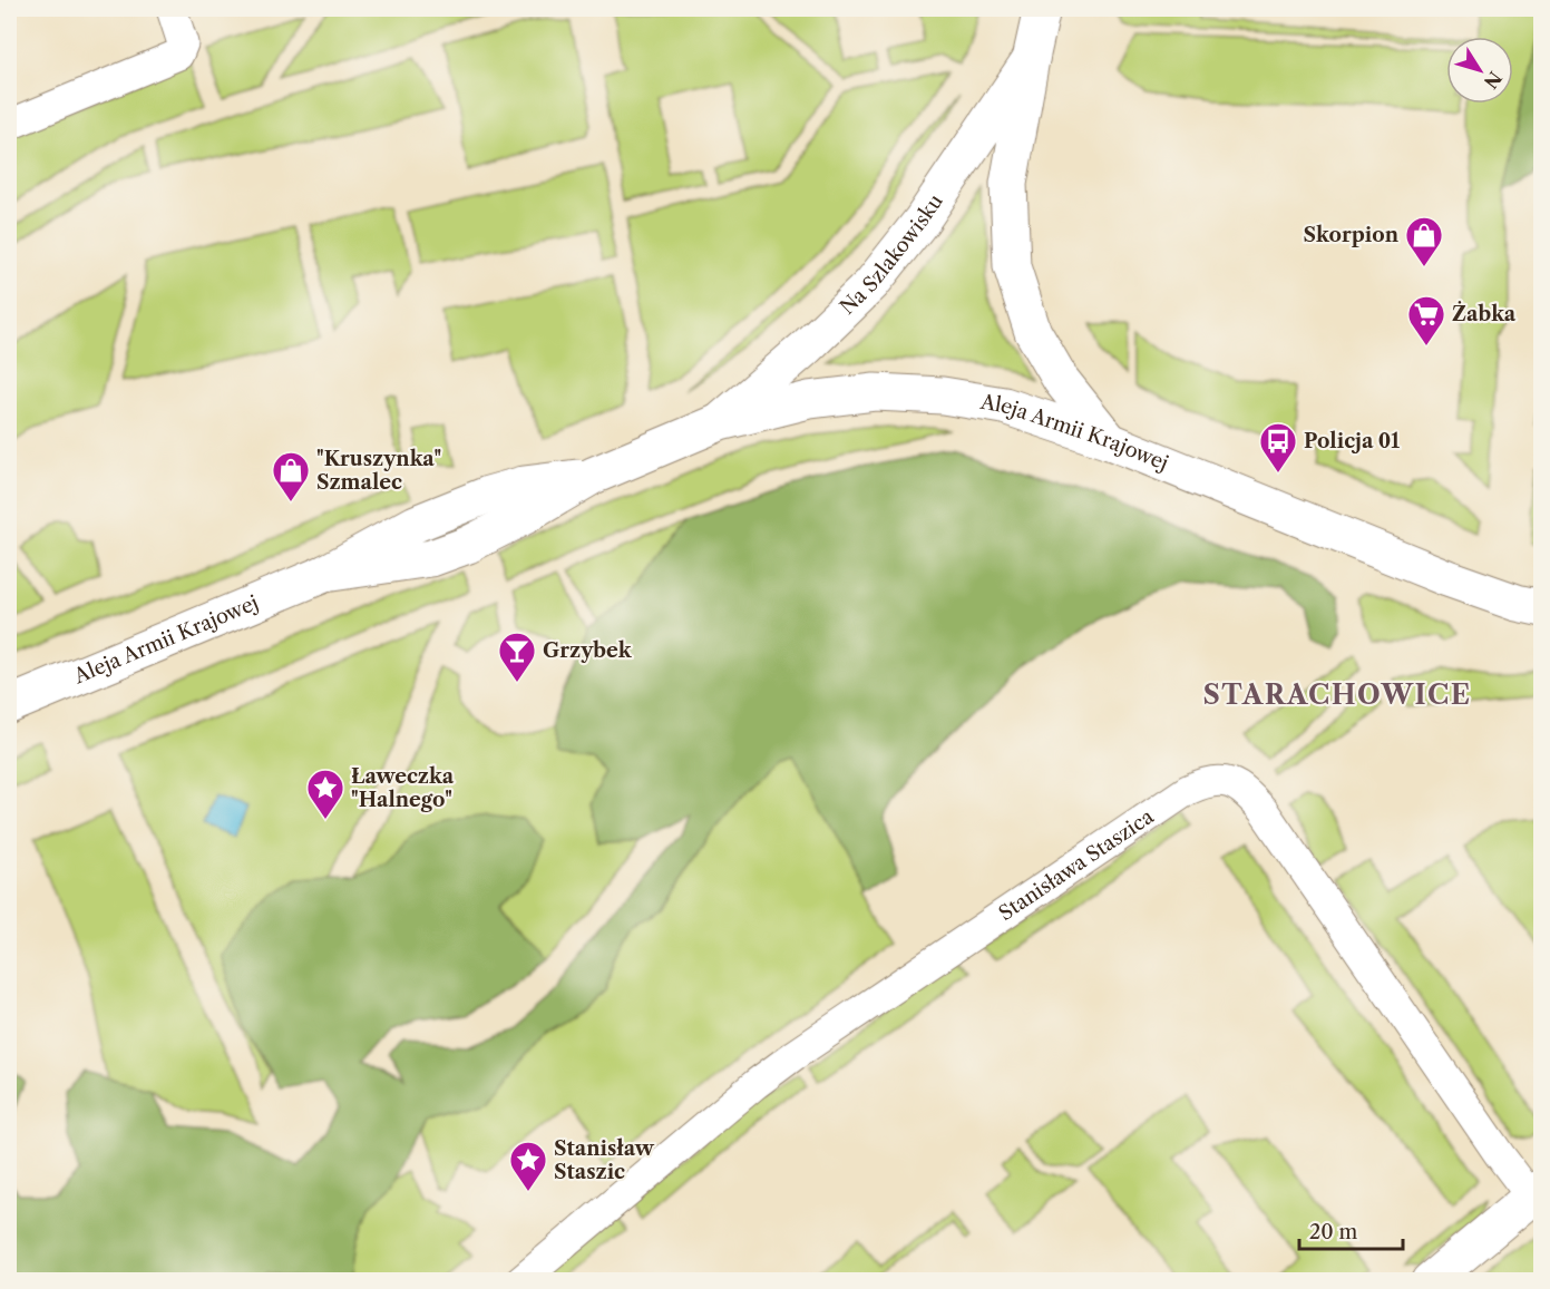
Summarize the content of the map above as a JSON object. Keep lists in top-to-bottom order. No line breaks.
{"streets":{"street":["Na Szlakowisku","Aleja Armii Krajowej","Stanisława Staszica"]},"crossings":[["Na Szlakowisku","Aleja Armii Krajowej"]],"districts":["STARACHOWICE"],"places":{"shop":["Skorpion","\"Kruszynka\" Szmalec"],"supermarket":["Żabka"],"bus stop":["Policja 01"],"bar":["Grzybek"],"place":["Ławeczka \"Halnego\"","Stanisław Staszic"]},"scale_bar":"20 m","north":"bottom right"}
